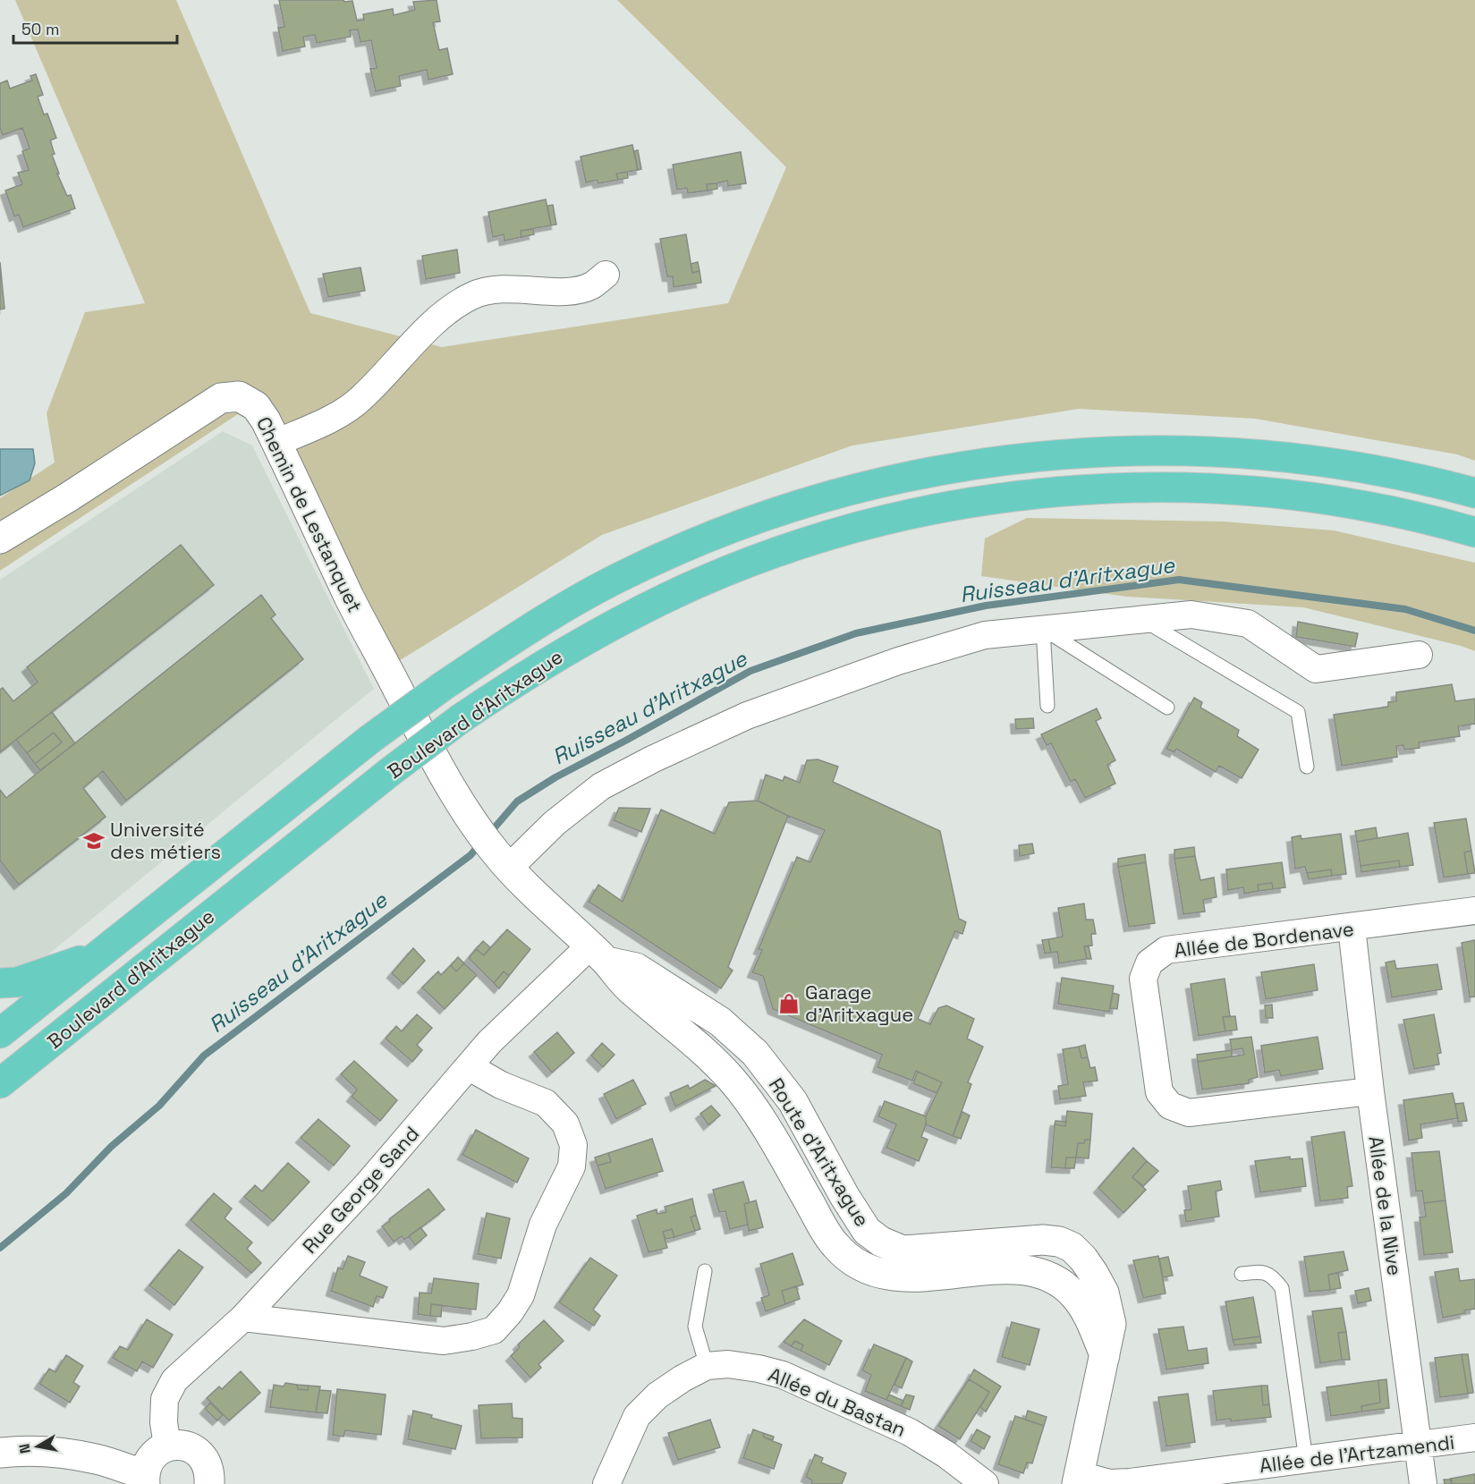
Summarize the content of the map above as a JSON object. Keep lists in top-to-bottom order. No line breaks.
{"streets":{"main road":["Boulevard d'Aritxague"],"street":["Chemin de Lestanquet","Allée de Bordenave","Route d'Aritxague","Rue George Sand","Allée de la Nive","Allée du Bastan","Allée de l'Artzamendi"]},"crossings":[["Allée de Bordenave","Allée de la Nive"],["Route d'Aritxague","Rue George Sand"],["Route d'Aritxague","Allée de l'Artzamendi"],["Allée de la Nive","Allée de l'Artzamendi"]],"water":["Ruisseau d'Aritxague"],"places":{"school or university":["Université des métiers"],"shop":["Garage d'Aritxague"]},"scale_bar":"50 m","north":"left"}
